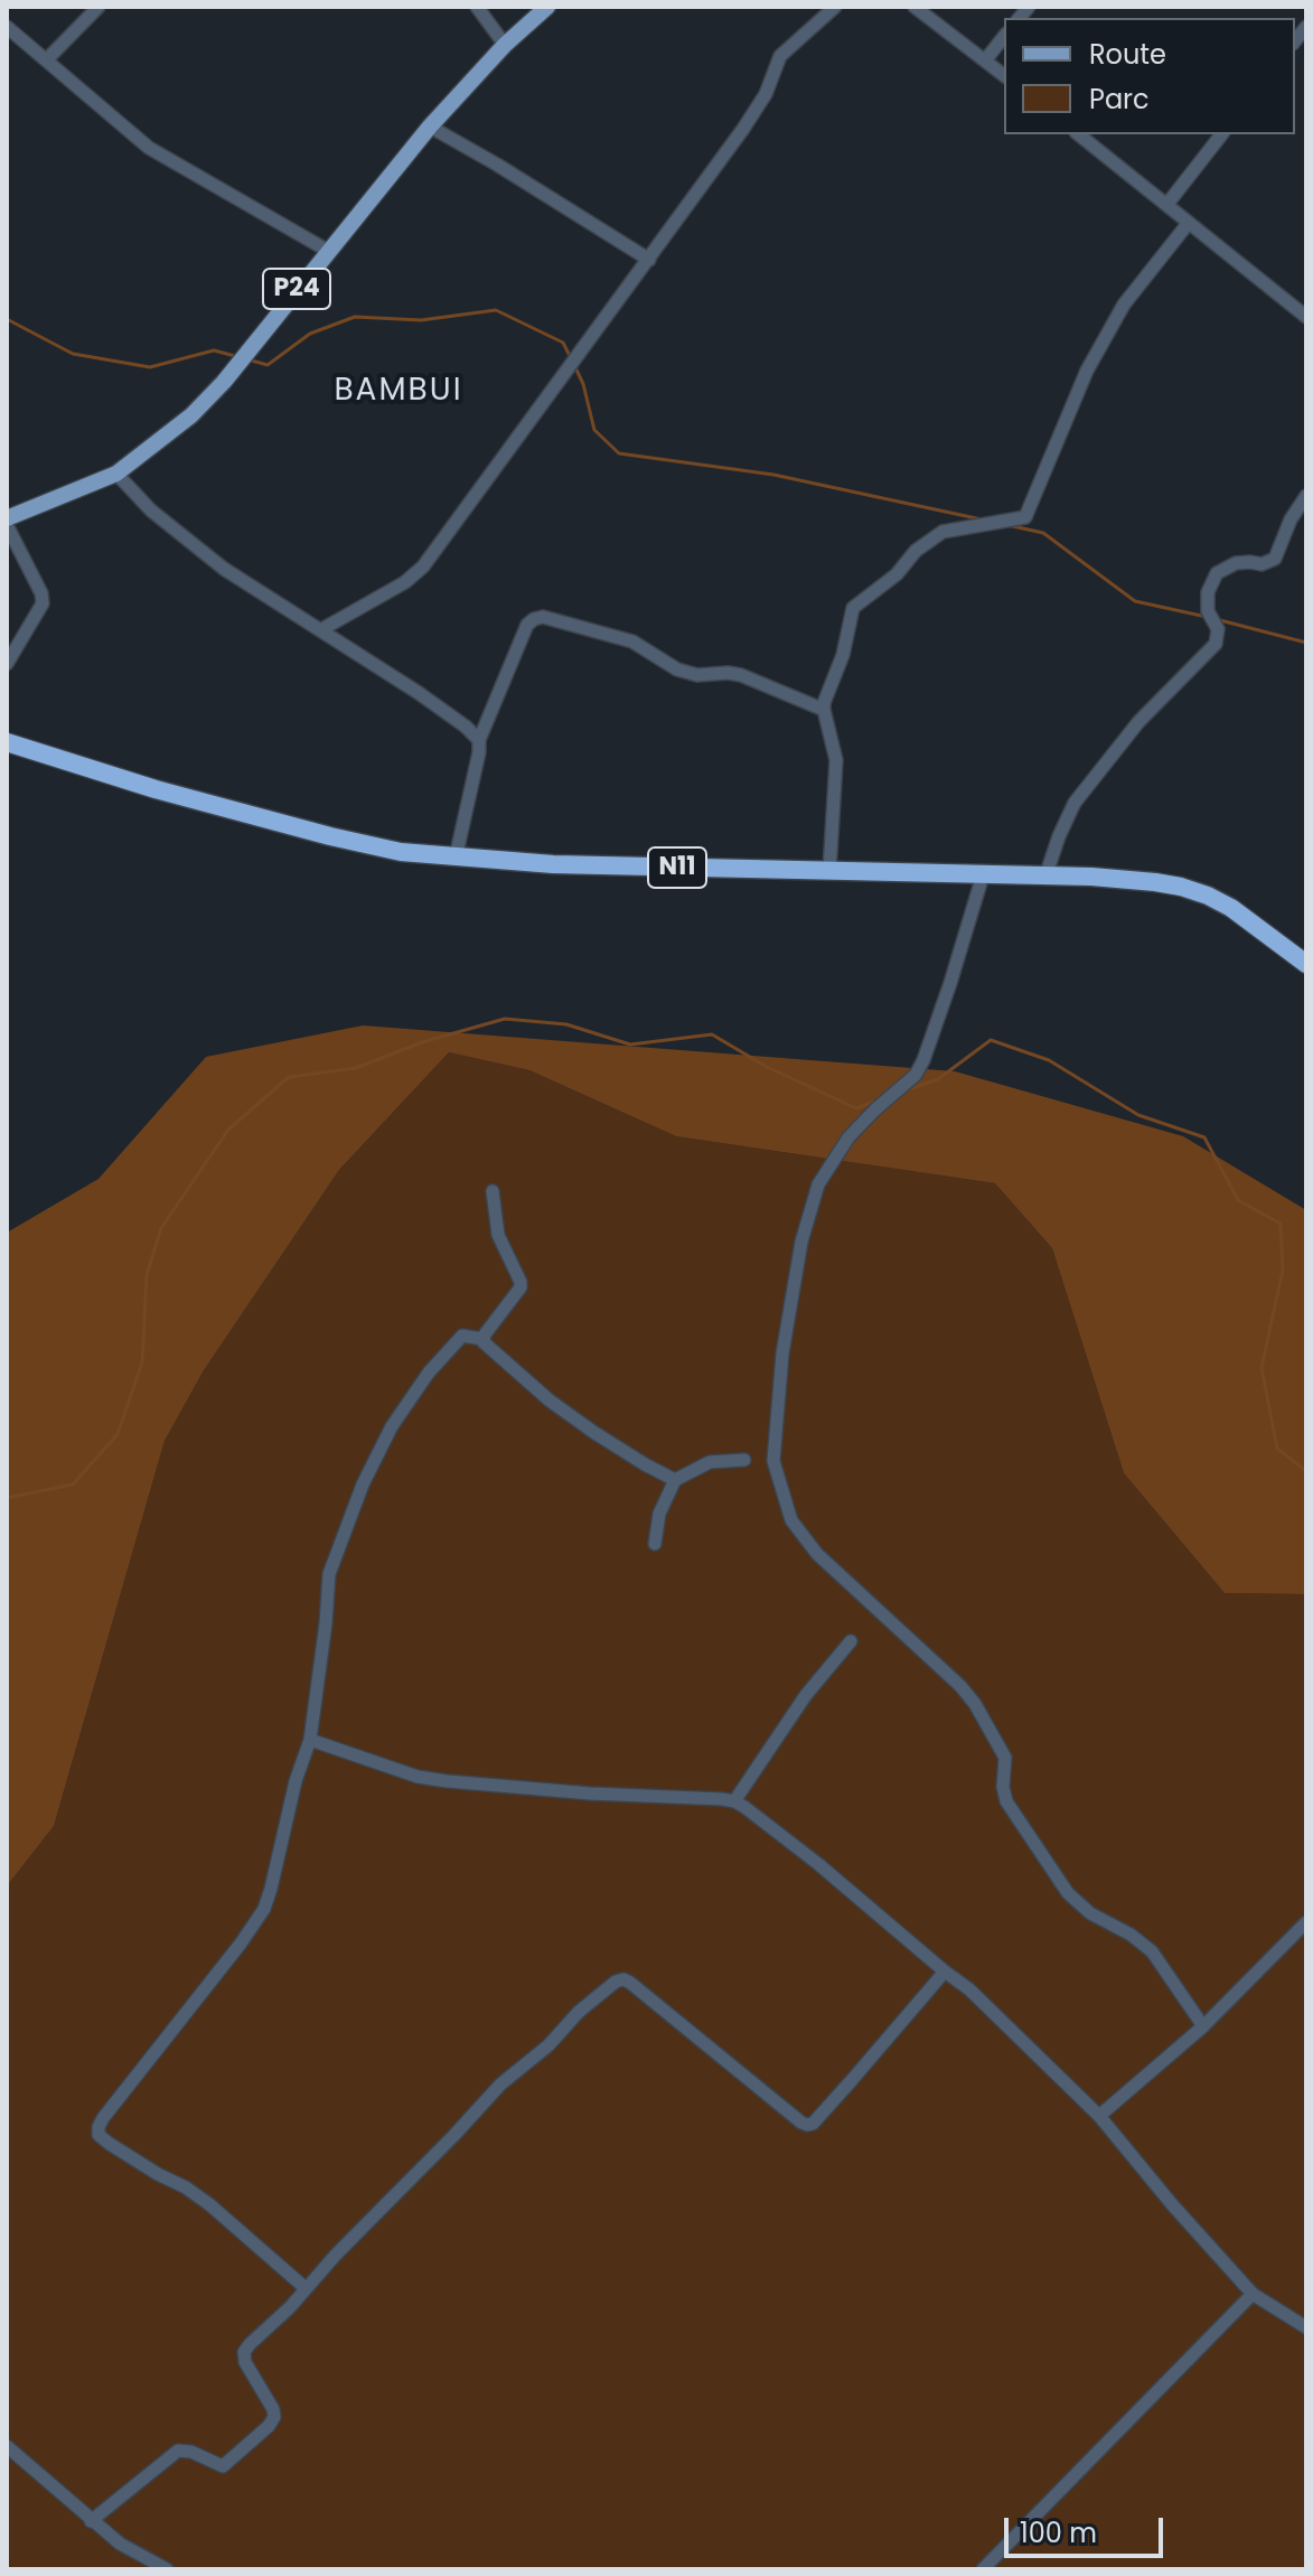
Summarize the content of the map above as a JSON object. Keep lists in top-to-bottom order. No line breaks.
{"streets":{"highway":["N11"],"main road":["P24"]},"districts":["BAMBUI"],"legend":["Route","Parc"],"scale_bar":"100 m"}
